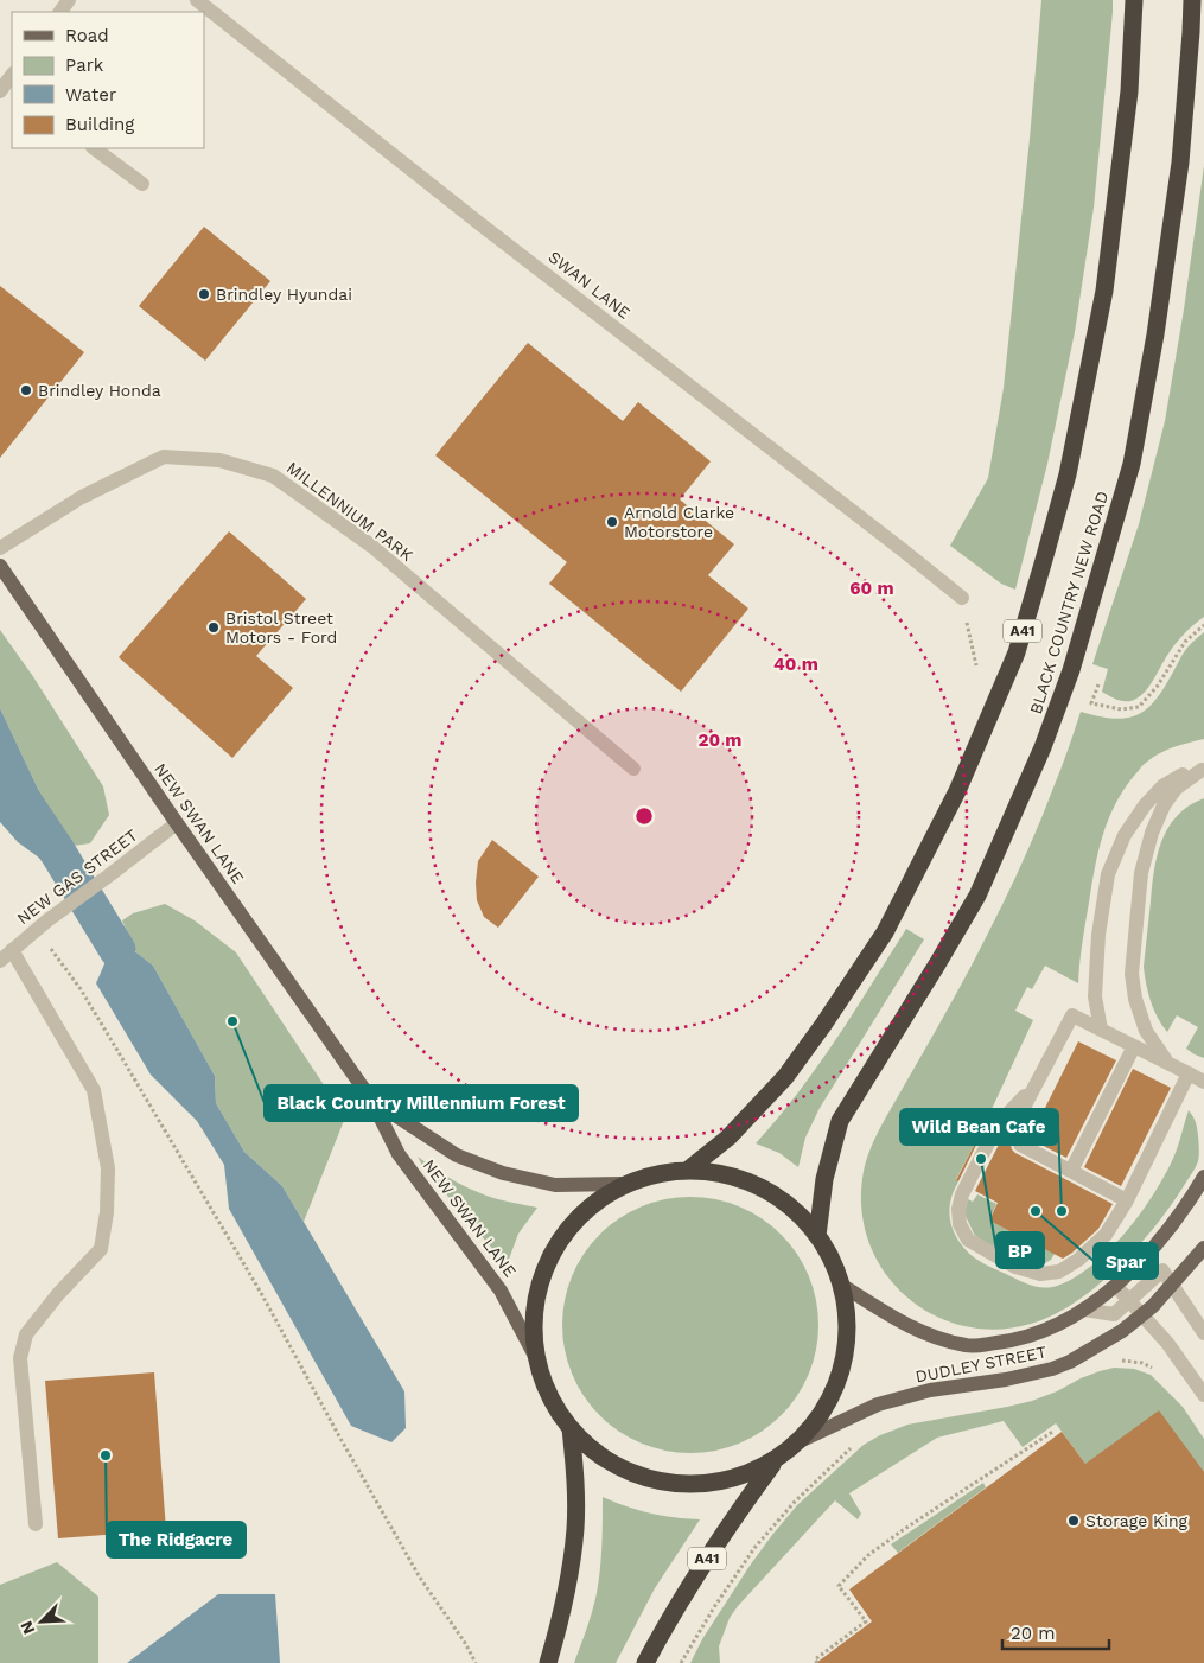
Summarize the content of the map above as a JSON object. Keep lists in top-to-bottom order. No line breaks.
{"streets":{"highway":["BLACK COUNTRY NEW ROAD","A41"],"main road":["NEW SWAN LANE","DUDLEY STREET"],"street":["SWAN LANE","MILLENNIUM PARK","NEW GAS STREET"]},"crossings":[["NEW SWAN LANE","NEW GAS STREET"]],"places":["Brindley Hyundai","Brindley Honda","Arnold Clarke Motorstore","Bristol Street Motors - Ford","Black Country Millennium Forest","BP","Spar","Wild Bean Cafe","The Ridgacre","Storage King"],"legend":["Road","Park","Water","Building"],"scale_bar":"20 m","north":"bottom left","rings":["60 m","40 m","20 m"]}
